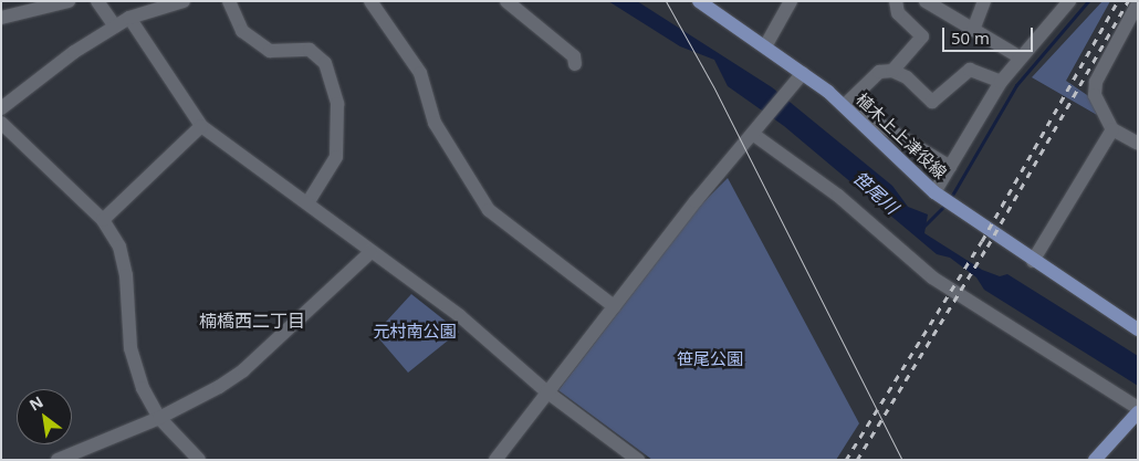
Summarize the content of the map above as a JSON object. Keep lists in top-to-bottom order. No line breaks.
{"streets":{"main road":["植木上上津役線"]},"districts":["楠橋西二丁目"],"water":["笹尾川"],"parks":["元村南公園","笹尾公園"],"scale_bar":"50 m","north":"top left"}
